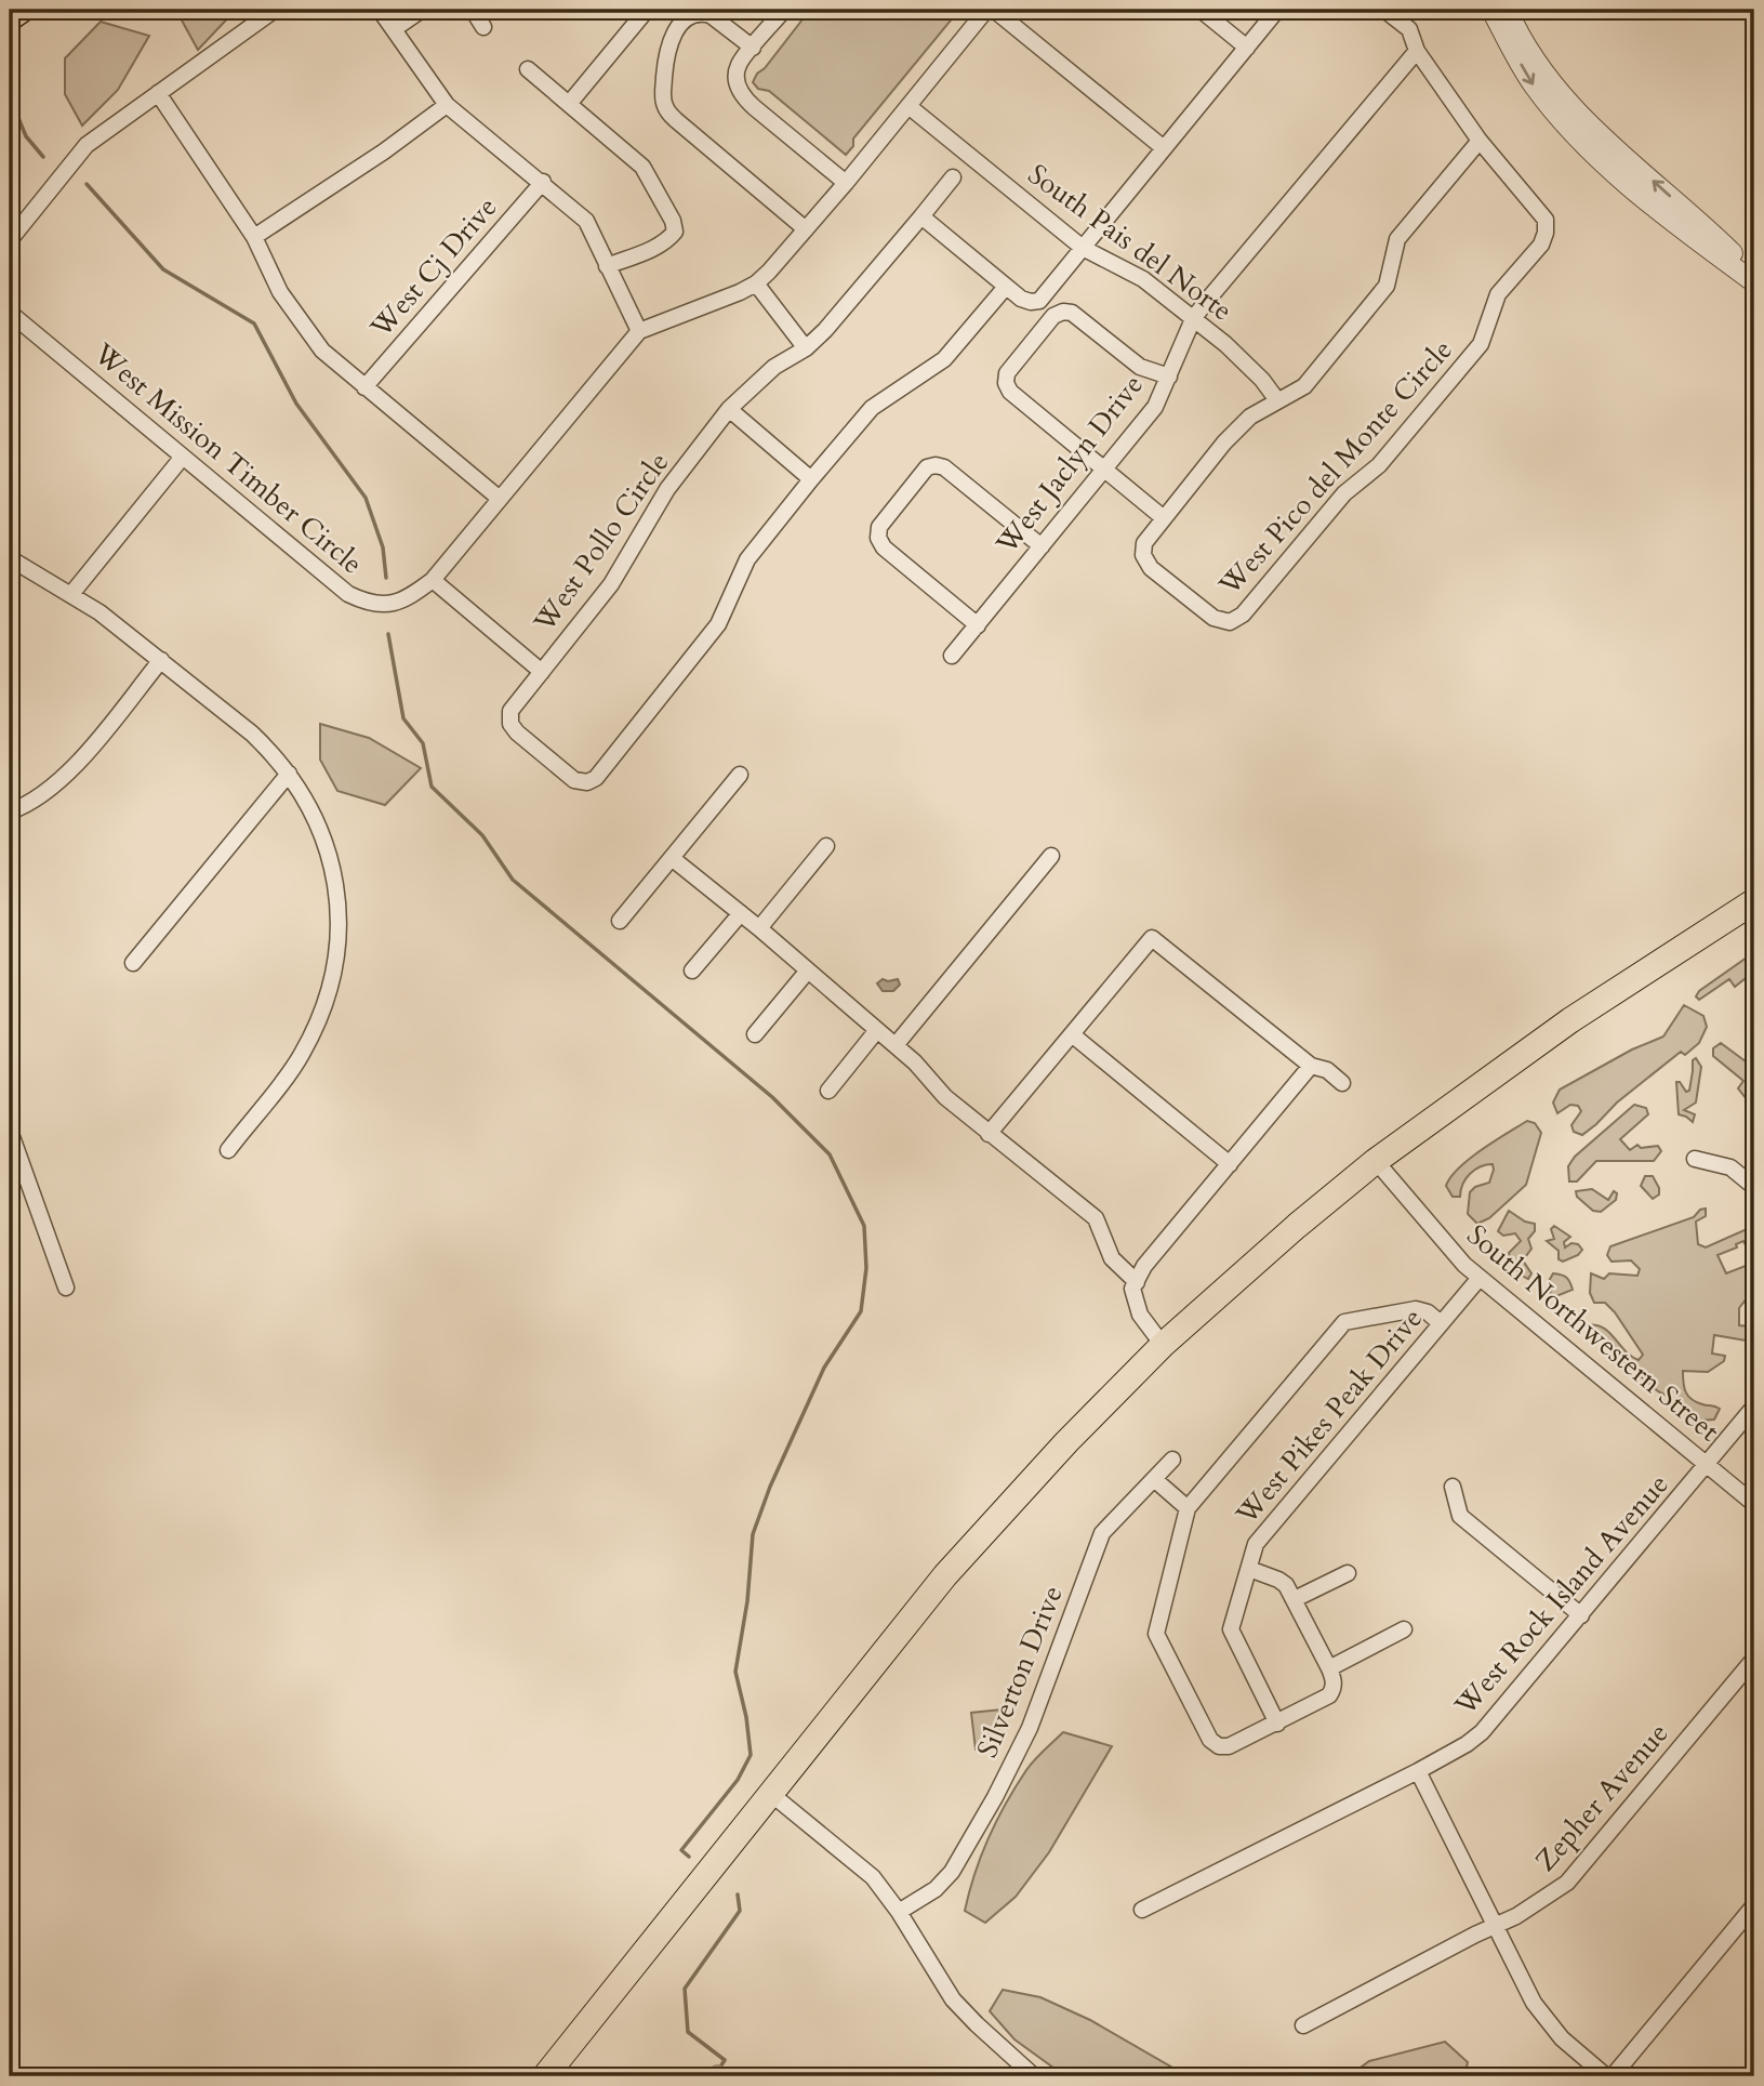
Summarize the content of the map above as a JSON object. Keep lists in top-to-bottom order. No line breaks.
{"streets":{"street":["South Pais del Norte","West Cj Drive","West Mission Timber Circle","West Jaclyn Drive","West Pico del Monte Circle","West Pollo Circle","South Northwestern Street","West Pikes Peak Drive","West Rock Island Avenue","Silverton Drive","Zepher Avenue"]},"crossings":[["South Pais del Norte","West Mission Timber Circle"],["South Pais del Norte","West Jaclyn Drive"],["South Pais del Norte","West Pico del Monte Circle"],["West Jaclyn Drive","West Pico del Monte Circle"],["South Northwestern Street","West Pikes Peak Drive"],["South Northwestern Street","West Rock Island Avenue"]]}
